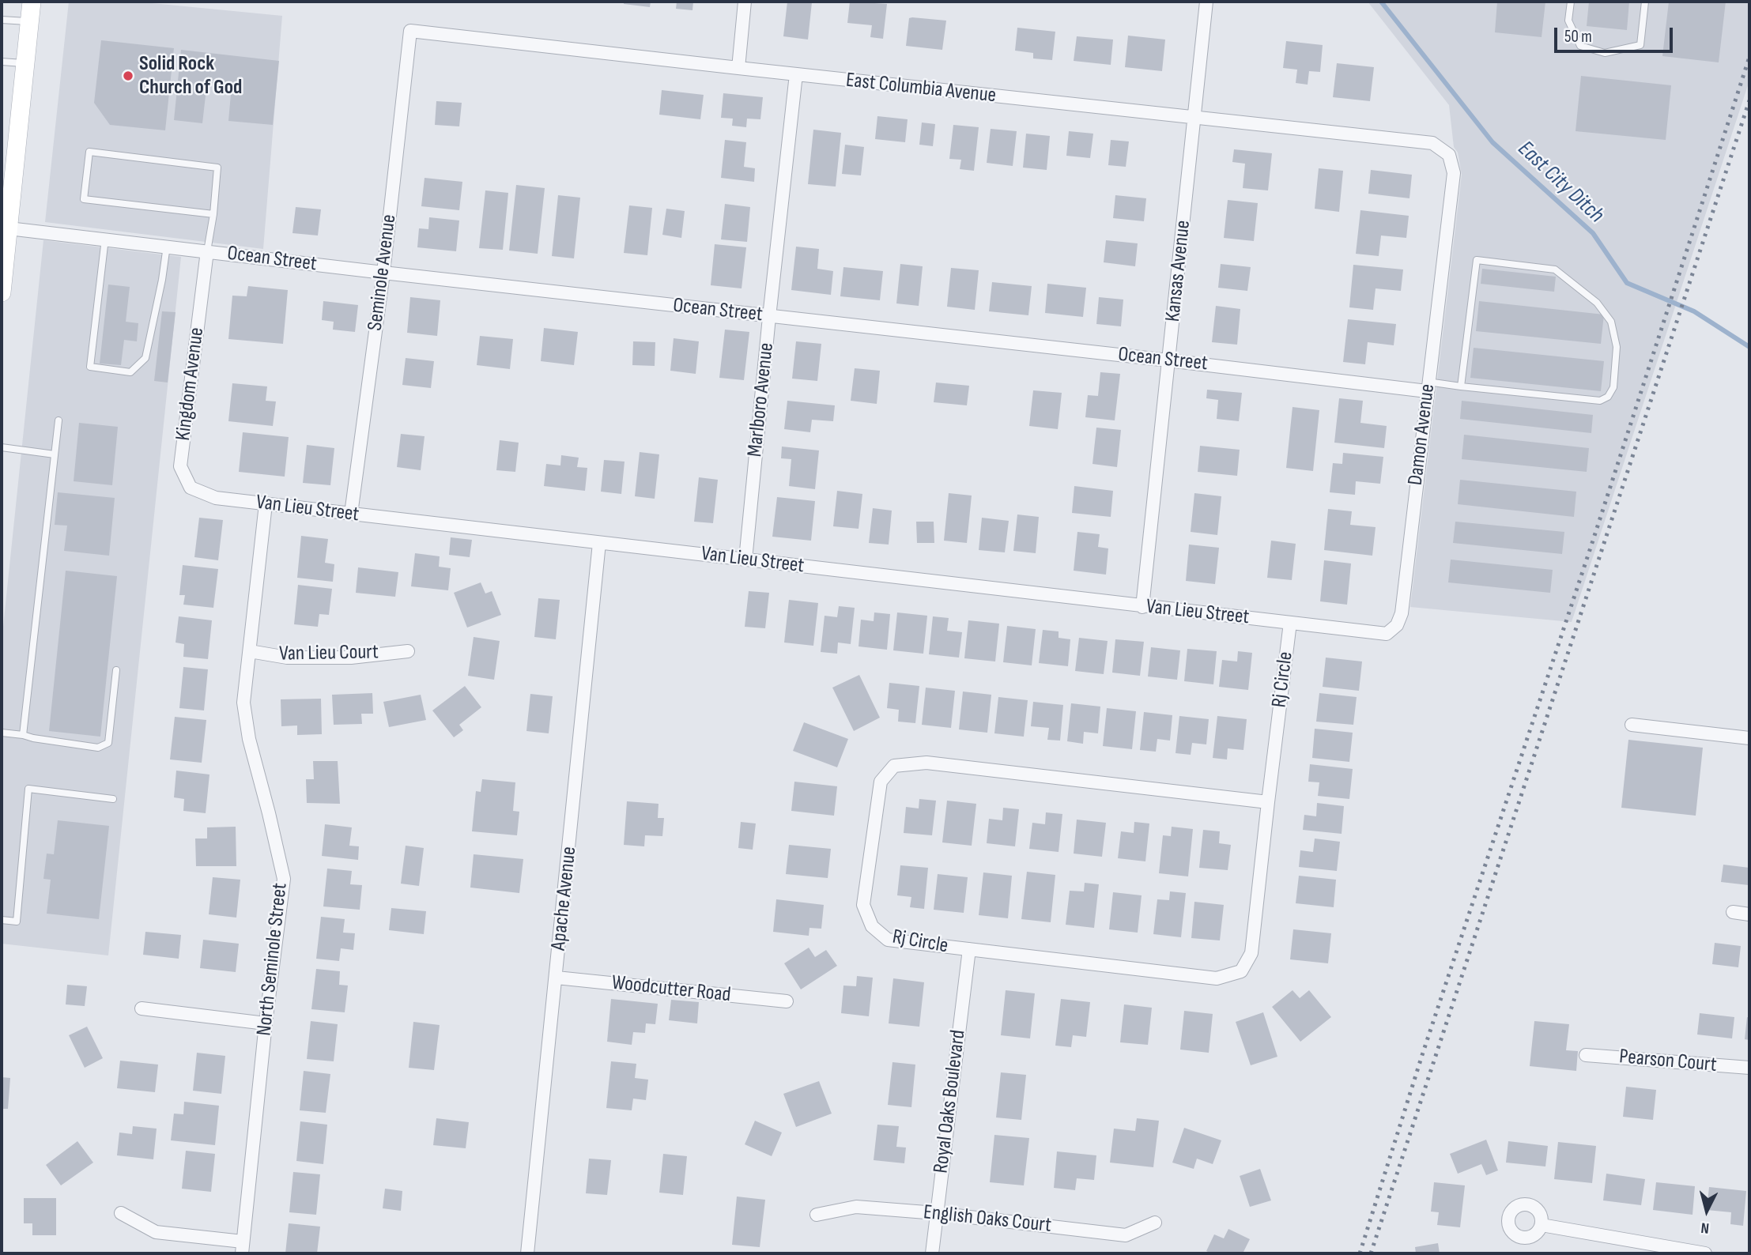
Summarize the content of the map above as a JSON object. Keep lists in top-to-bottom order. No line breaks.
{"streets":{"street":["East Columbia Avenue","Ocean Street","Kansas Avenue","Seminole Avenue","Kingdom Avenue","Marlboro Avenue","Damon Avenue","Van Lieu Street","Van Lieu Court","Rj Circle","Apache Avenue","North Seminole Street","Woodcutter Road","Pearson Court","Royal Oaks Boulevard","English Oaks Court"]},"crossings":[["East Columbia Avenue","Kansas Avenue"],["East Columbia Avenue","Seminole Avenue"],["East Columbia Avenue","Marlboro Avenue"],["East Columbia Avenue","Damon Avenue"],["Ocean Street","Kansas Avenue"],["Ocean Street","Seminole Avenue"],["Ocean Street","Kingdom Avenue"],["Ocean Street","Marlboro Avenue"],["Ocean Street","Damon Avenue"],["Kansas Avenue","Van Lieu Street"],["Seminole Avenue","Van Lieu Street"],["Kingdom Avenue","Van Lieu Street"],["Marlboro Avenue","Van Lieu Street"],["Damon Avenue","Van Lieu Street"],["Damon Avenue","Rj Circle"],["Van Lieu Street","Rj Circle"],["Van Lieu Street","Apache Avenue"],["Van Lieu Street","North Seminole Street"],["Van Lieu Court","North Seminole Street"],["Rj Circle","Royal Oaks Boulevard"],["Apache Avenue","Woodcutter Road"],["Royal Oaks Boulevard","English Oaks Court"]],"water":["East City Ditch"],"places":["Solid Rock Church of God"],"scale_bar":"50 m","north":"bottom"}
